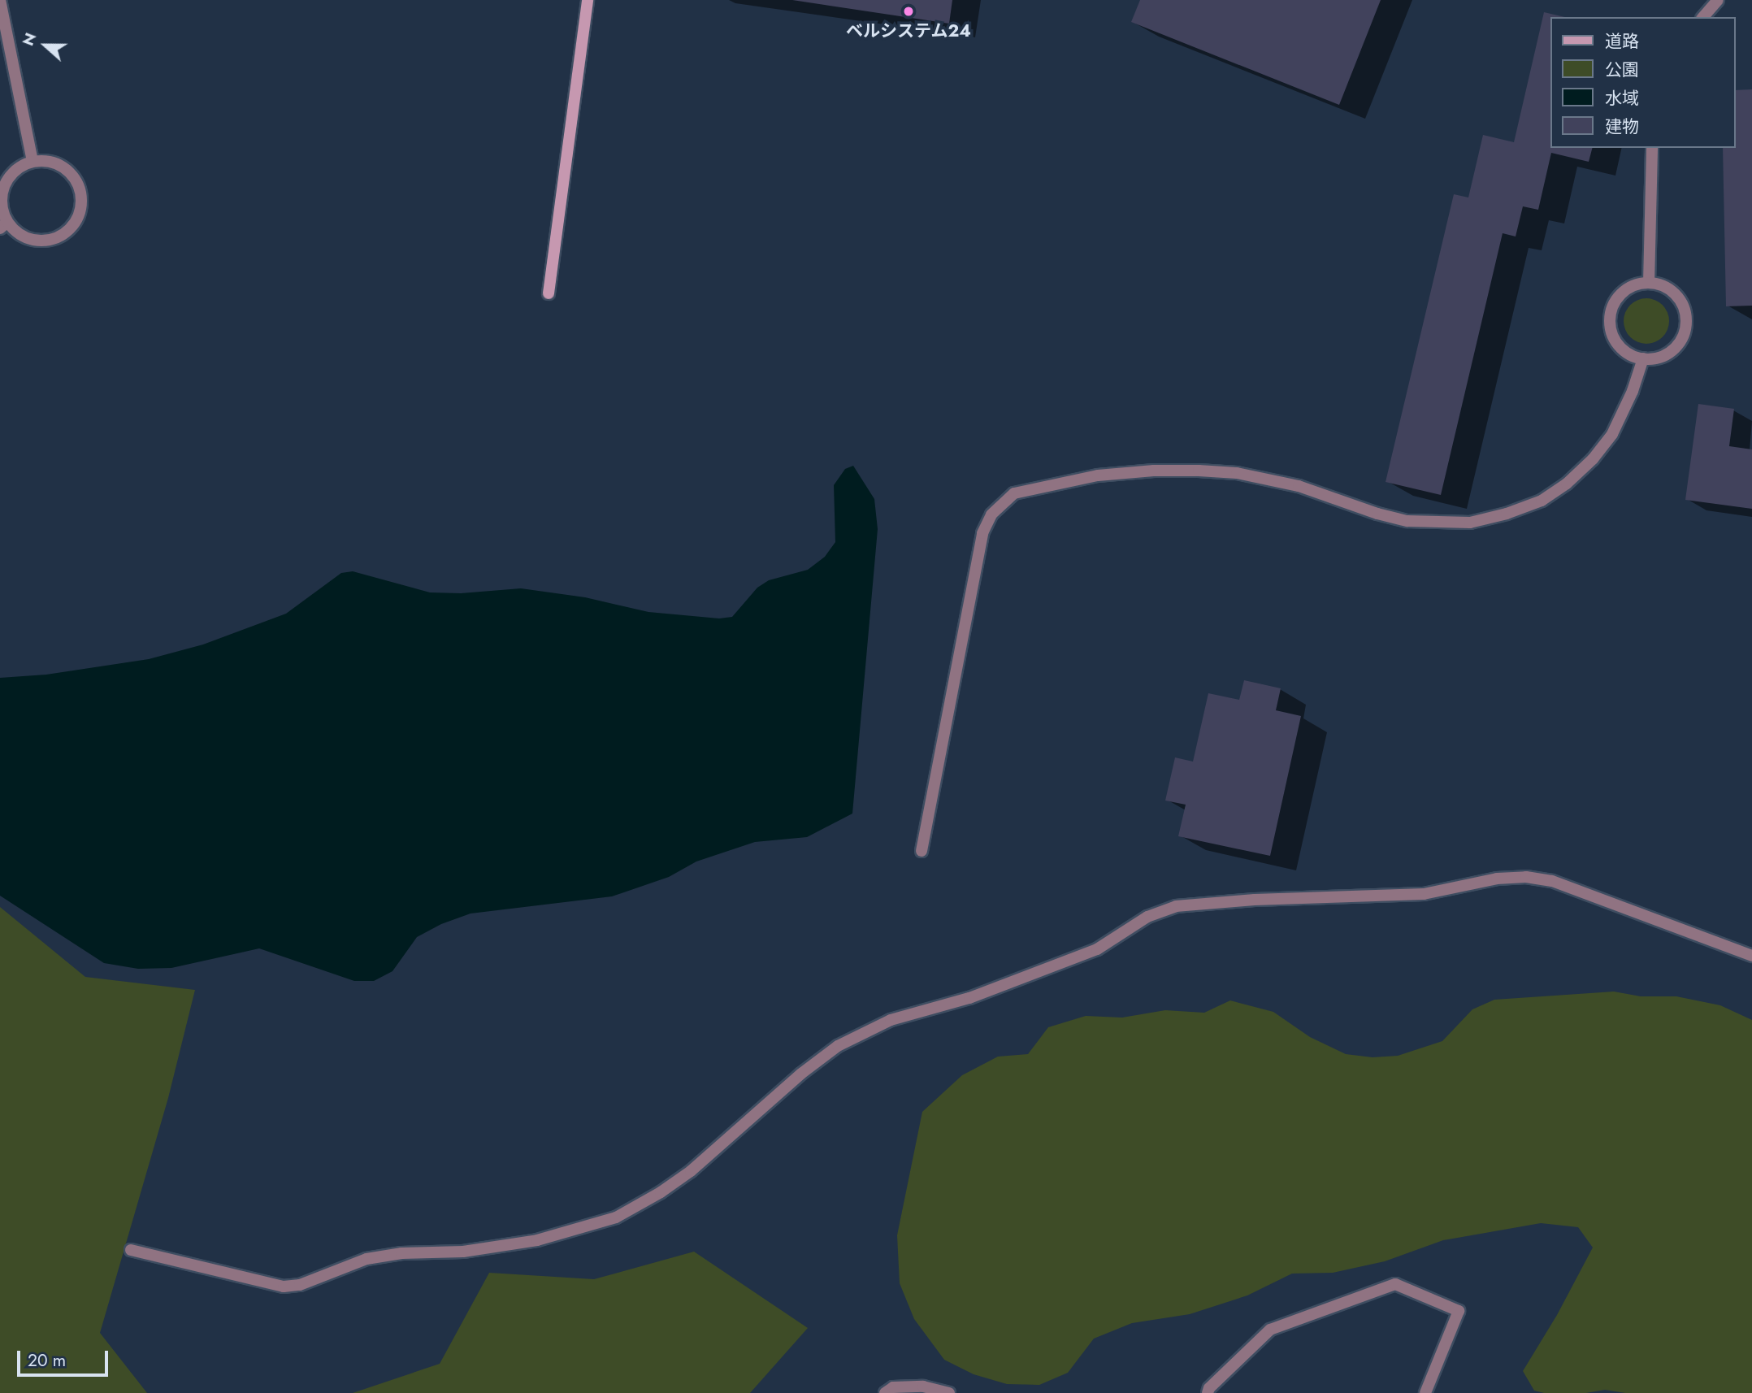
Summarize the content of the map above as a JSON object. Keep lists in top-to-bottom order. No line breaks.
{"places":["ベルシステム24"],"legend":["道路","公園","水域","建物"],"scale_bar":"20 m","north":"left"}
